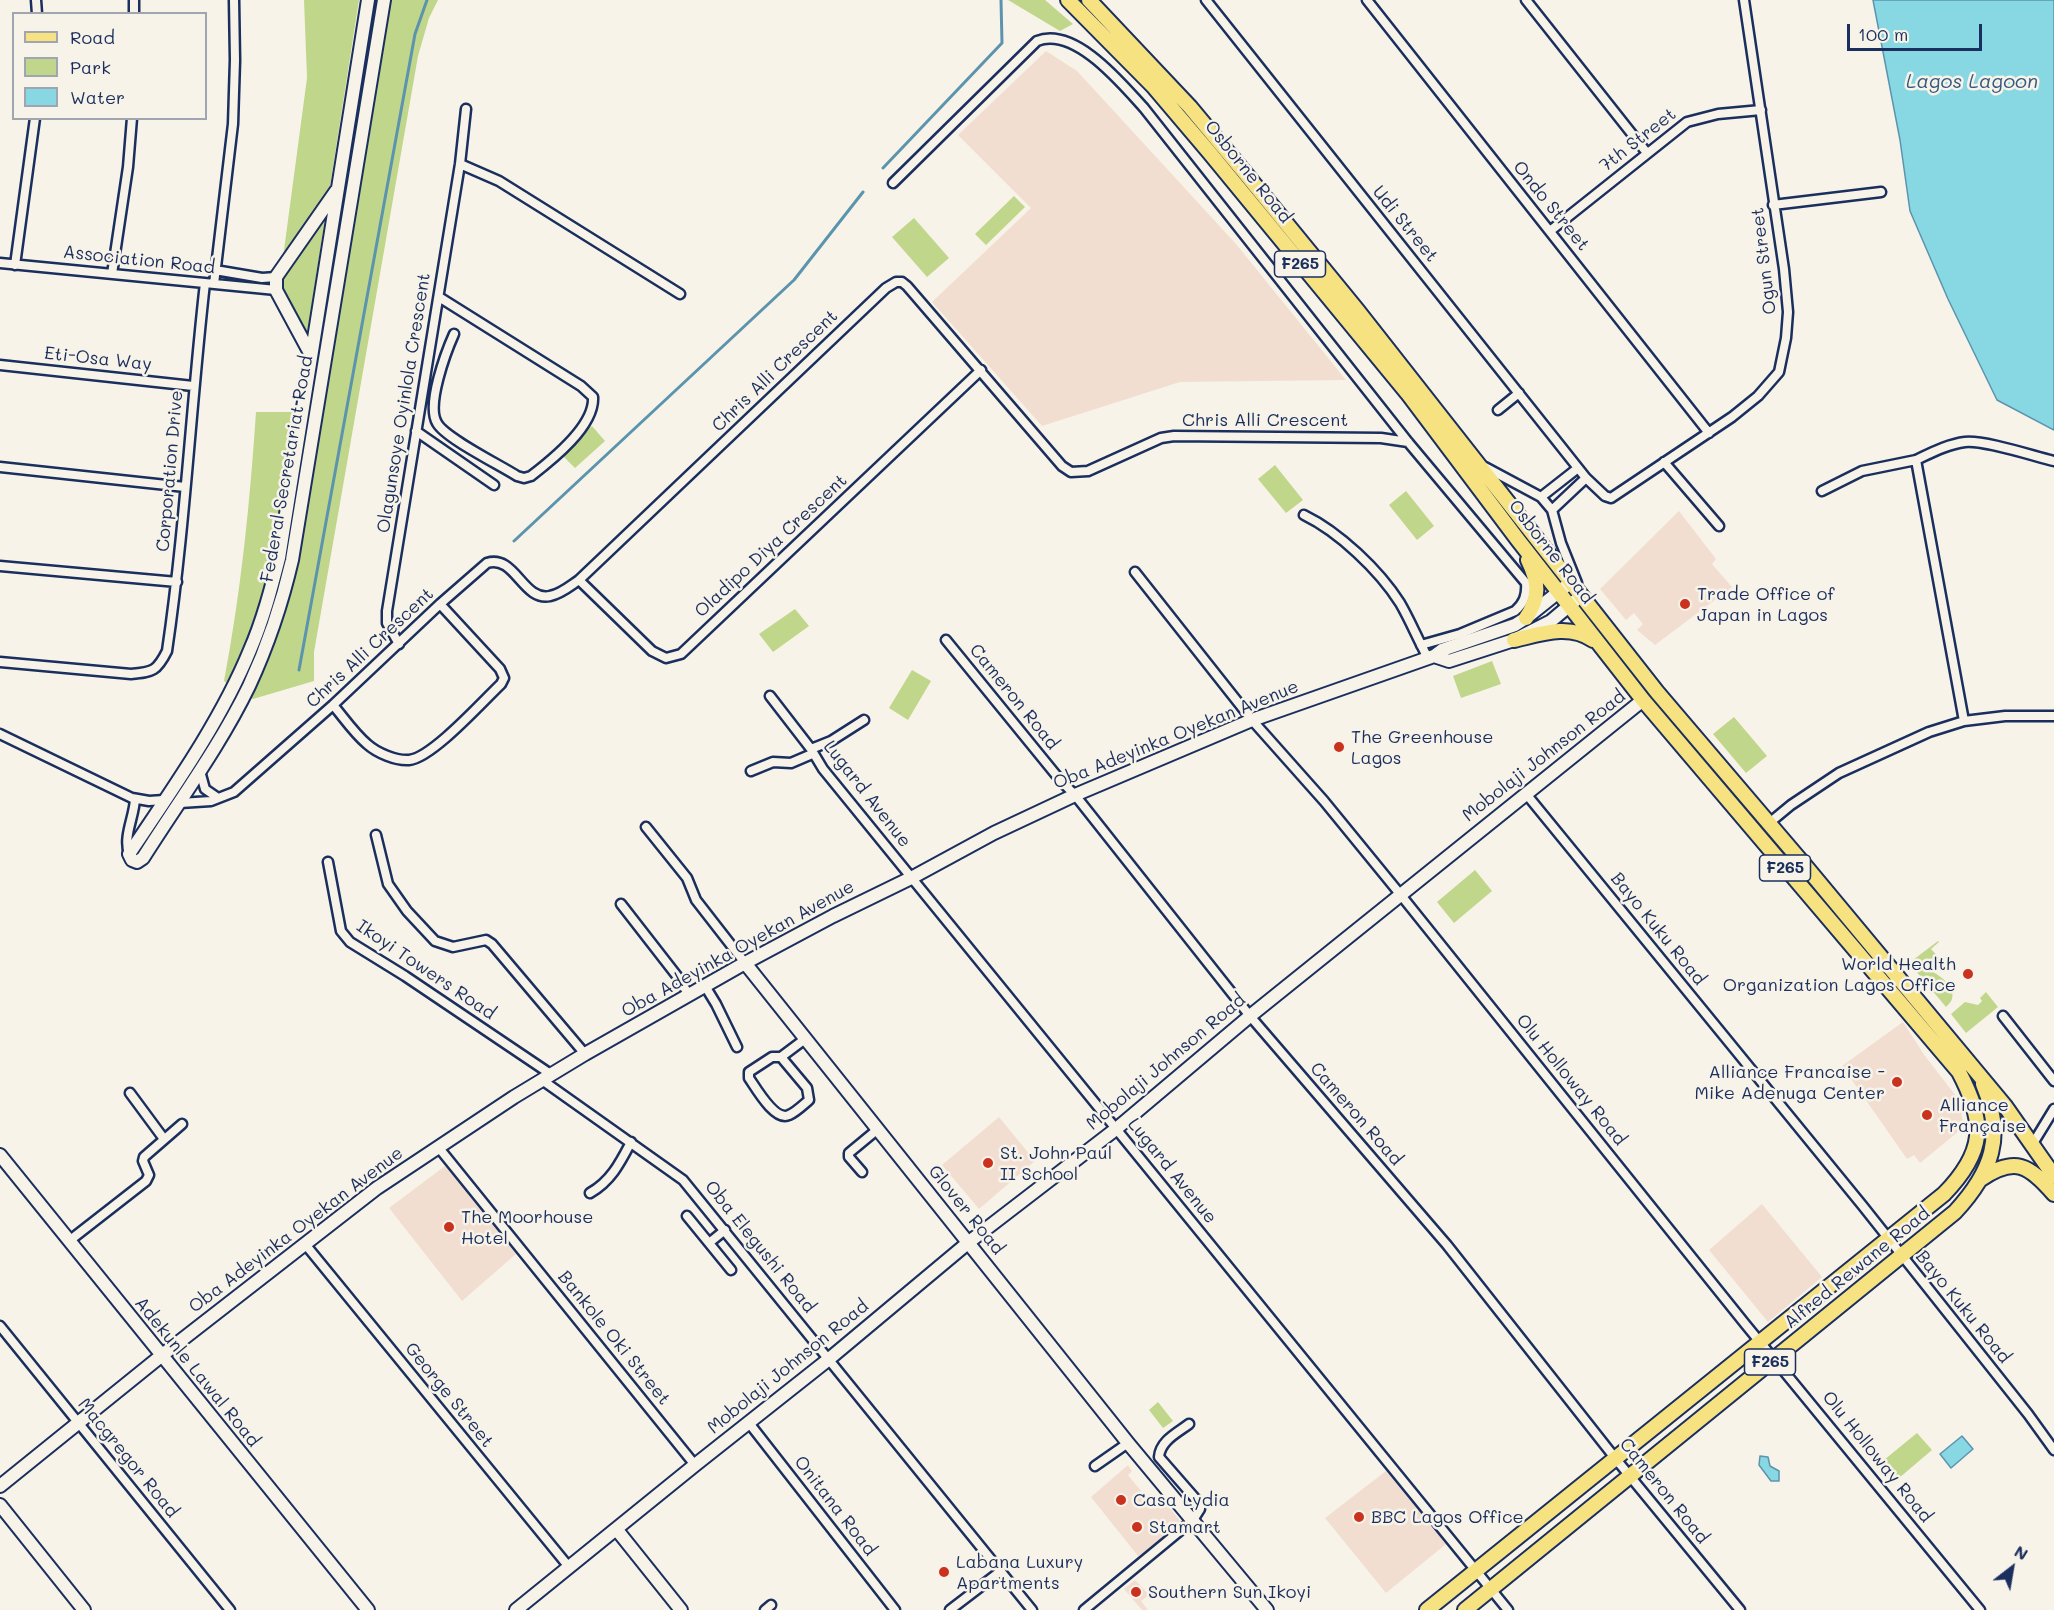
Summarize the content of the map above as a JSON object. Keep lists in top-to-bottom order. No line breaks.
{"streets":{"main road":["Osborne Road","F265","Federal Secretariat Road","Oba Adeyinka Oyekan Avenue","Mobolaji Johnson Road","Glover Road","Alfred Rewane Road","Adekunle Lawal Road"],"street":["7th Street","Ondo Street","Udi Street","Association Road","Ogun Street","Eti-Osa Way","Chris Alli Crescent","Olagunsoye Oyinlola Crescent","Corporation Drive","Oladipo Diya Crescent","Cameron Road","Lugard Avenue","Bayo Kuku Road","Ikoyi Towers Road","Olu Holloway Road","Oba Elegushi Road","Bankole Oki Street","George Street","Macgregor Road","Onitana Road"]},"crossings":[["7th Street","Ondo Street"],["7th Street","Ogun Street"],["Osborne Road","Oba Adeyinka Oyekan Avenue"],["Osborne Road","Mobolaji Johnson Road"],["Osborne Road","Alfred Rewane Road"],["Ondo Street","Ogun Street"],["Udi Street","Ogun Street"],["Association Road","Corporation Drive"],["Eti-Osa Way","Corporation Drive"],["Chris Alli Crescent","Olagunsoye Oyinlola Crescent"],["Chris Alli Crescent","Federal Secretariat Road"],["Chris Alli Crescent","Oladipo Diya Crescent"],["Cameron Road","Oba Adeyinka Oyekan Avenue"],["Cameron Road","Mobolaji Johnson Road"],["Cameron Road","Alfred Rewane Road"],["Oba Adeyinka Oyekan Avenue","Lugard Avenue"],["Oba Adeyinka Oyekan Avenue","Ikoyi Towers Road"],["Oba Adeyinka Oyekan Avenue","Olu Holloway Road"],["Oba Adeyinka Oyekan Avenue","Glover Road"],["Oba Adeyinka Oyekan Avenue","Oba Elegushi Road"],["Oba Adeyinka Oyekan Avenue","Bankole Oki Street"],["Oba Adeyinka Oyekan Avenue","Adekunle Lawal Road"],["Oba Adeyinka Oyekan Avenue","George Street"],["Oba Adeyinka Oyekan Avenue","Macgregor Road"],["Mobolaji Johnson Road","Lugard Avenue"],["Mobolaji Johnson Road","Bayo Kuku Road"],["Mobolaji Johnson Road","Olu Holloway Road"],["Mobolaji Johnson Road","Glover Road"],["Mobolaji Johnson Road","Oba Elegushi Road"],["Mobolaji Johnson Road","Bankole Oki Street"],["Mobolaji Johnson Road","George Street"],["Mobolaji Johnson Road","Onitana Road"],["Lugard Avenue","Alfred Rewane Road"],["Bayo Kuku Road","Alfred Rewane Road"],["Ikoyi Towers Road","Oba Elegushi Road"],["Olu Holloway Road","Alfred Rewane Road"]],"water":["Lagos Lagoon"],"places":["Trade Office of Japan in Lagos","The Greenhouse Lagos","World Health Organization Lagos Office","Alliance Francaise - Mike Adenuga Center","Alliance Française","St. John Paul II School","The Moorhouse Hotel","Casa Lydia","BBC Lagos Office","Stamart","Labana Luxury Apartments","Southern Sun Ikoyi"],"legend":["Road","Park","Water"],"scale_bar":"100 m","north":"top right"}
